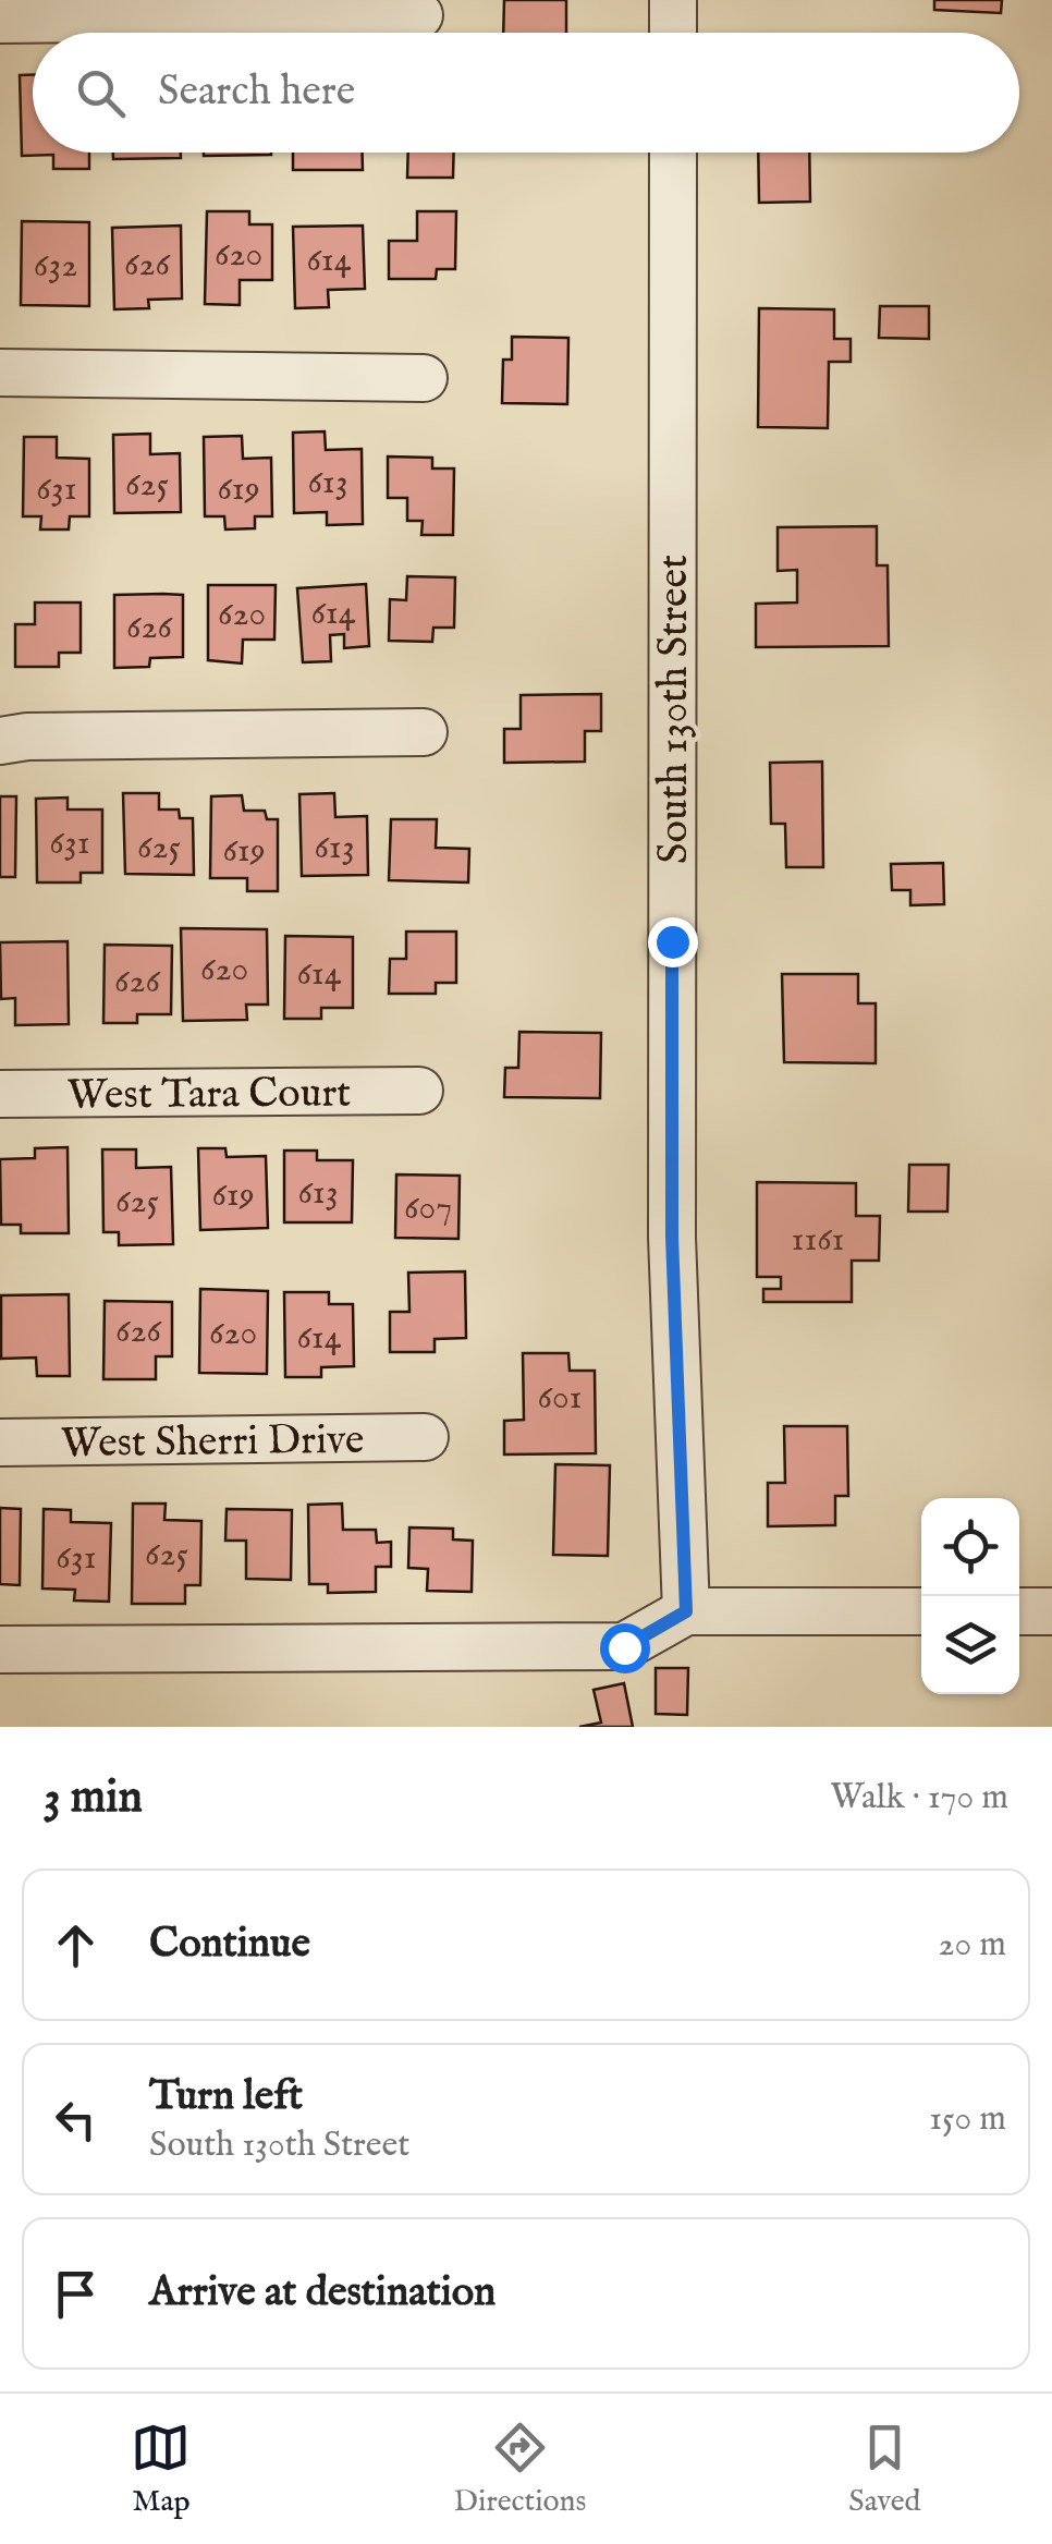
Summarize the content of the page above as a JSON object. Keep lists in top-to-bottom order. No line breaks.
{"streets":{"street":["South 130th Street","West Tara Court","West Sherri Drive"]},"house_numbers":["620","614","626","632","613","625","631","619","614","620","626","631","625","613","619","620","614","626","613","619","625","607","1161","626","620","614","601","625","631"],"page":{"search":"Search here","heading":["3 min","Walk · 170 m"],"list":[["Continue","20 m"],["Turn left","South 130th Street","150 m"],"Arrive at destination"],"nav":["Map","Directions","Saved"]}}
